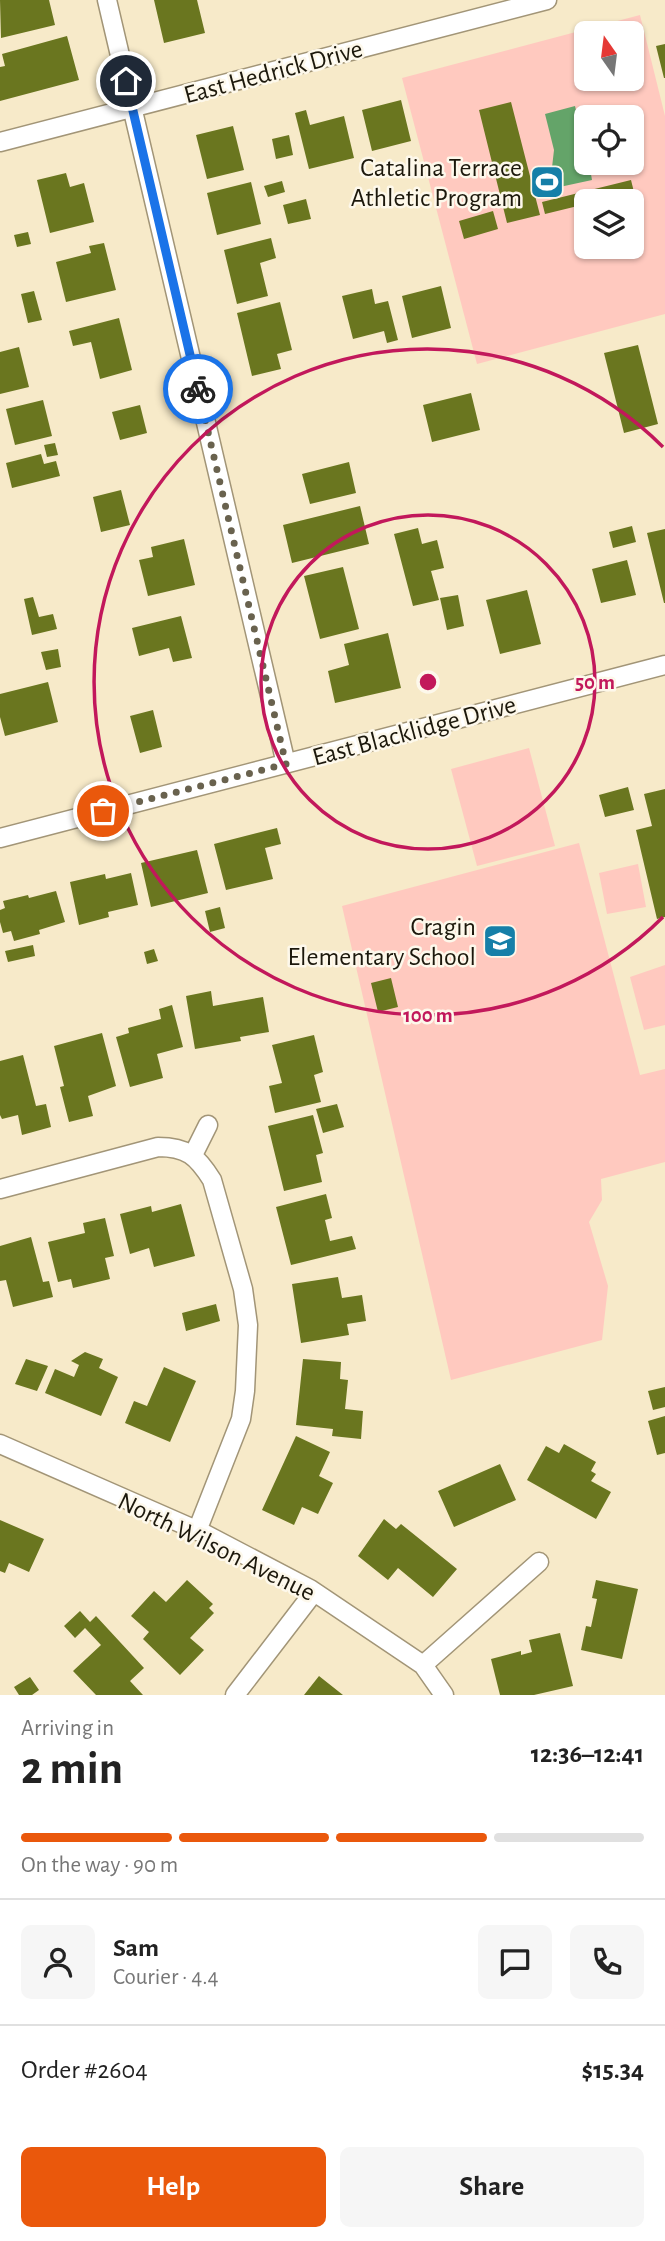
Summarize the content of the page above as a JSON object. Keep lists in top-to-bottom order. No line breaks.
{"streets":{"street":["East Hedrick Drive","East Blacklidge Drive","North Wilson Avenue"]},"places":{"sports":["Catalina Terrace Athletic Program"],"school or university":["Cragin Elementary School"]},"north":"top","page":{"heading":["2 min","Arriving in","12:36–12:41"],"panel":["Sam","Courier · 4.4","Order #2604","$15.34"],"bar":"On the way · 90 m","buttons":["Help","Share"]},"rings":["50 m","100 m"]}
